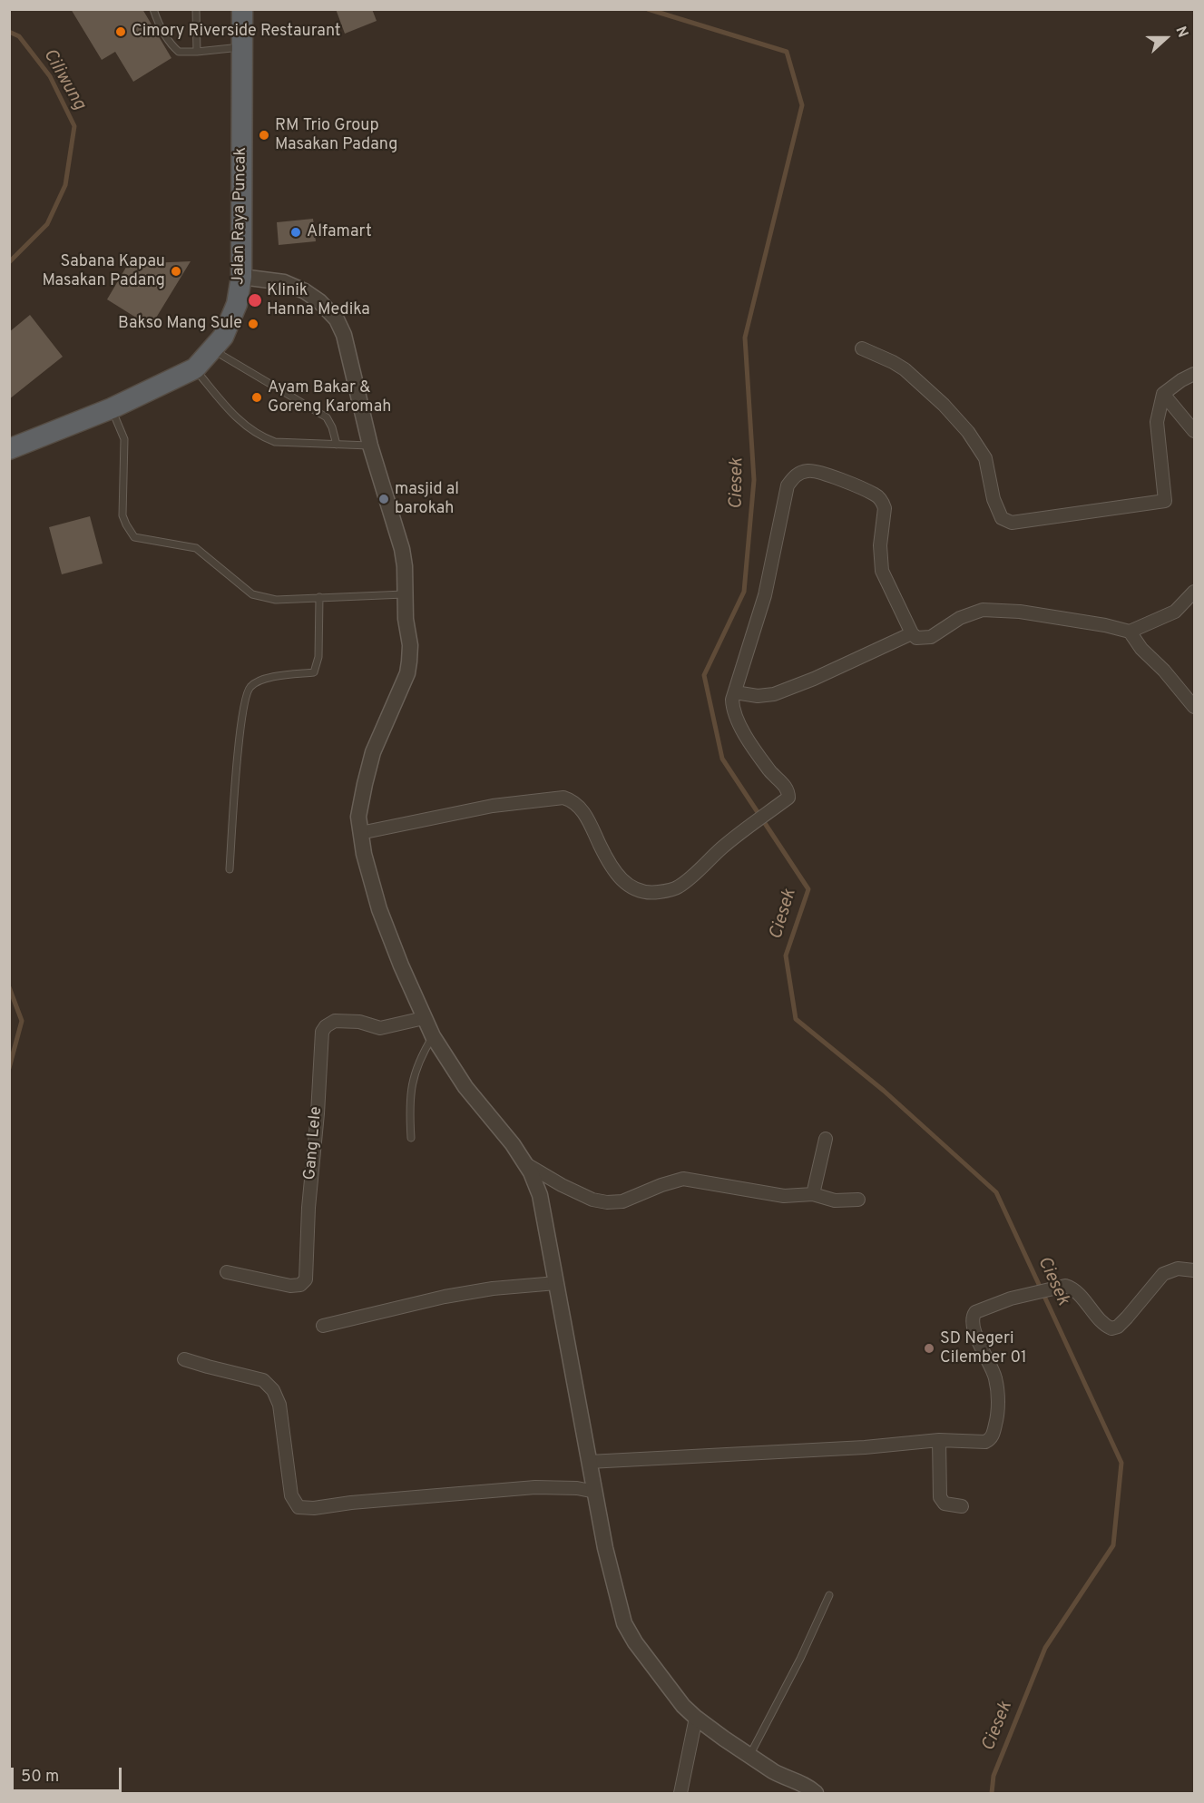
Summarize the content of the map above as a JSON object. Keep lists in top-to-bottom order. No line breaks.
{"streets":{"highway":["Jalan Raya Puncak"],"street":["Gang Lele"]},"water":["Ciliwung","Ciesek"],"places":["Cimory Riverside Restaurant","RM Trio Group Masakan Padang","Alfamart","Sabana Kapau Masakan Padang","Klinik Hanna Medika","Bakso Mang Sule","Ayam Bakar & Goreng Karomah","masjid al barokah","SD Negeri Cilember 01"],"scale_bar":"50 m","north":"right"}
